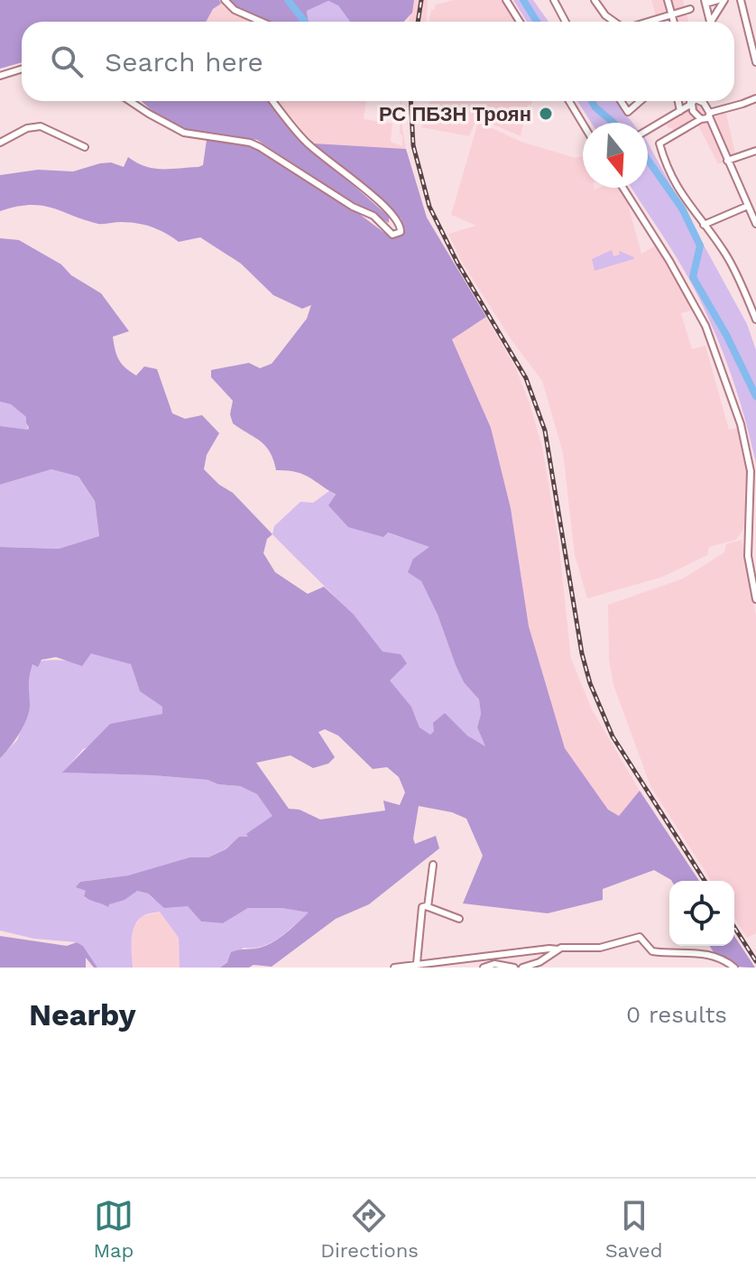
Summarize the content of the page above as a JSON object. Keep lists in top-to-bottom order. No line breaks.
{"places":["РС ПБЗН Троян"],"north":"bottom","page":{"search":"Search here","heading":["Nearby","0 results"],"nav":["Map","Directions","Saved"]}}
